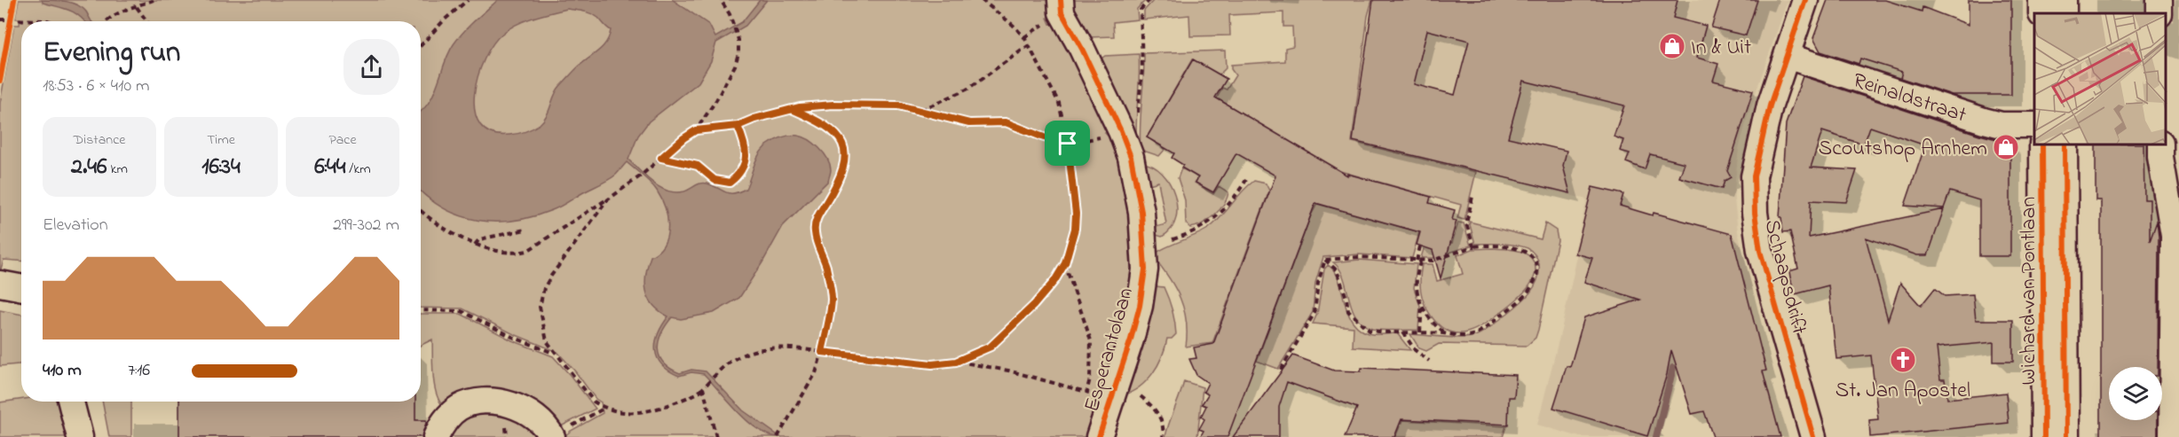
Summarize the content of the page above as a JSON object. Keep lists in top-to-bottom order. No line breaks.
{"streets":{"street":["Reinaldstraat","Schaapsdrift","Wichard van Pontlaan","Esperantolaan"]},"crossings":[["Reinaldstraat","Schaapsdrift"]],"places":{"shop":["In & Uit","Scoutshop Arnhem"],"church":["St. Jan Apostel"]},"page":{"heading":["Evening run","18:53 · 6 × 410 m"],"stats":[["Distance","2.46 km"],["Time","16:34"],["Pace","6:44 /km"]],"chart":["Elevation","299–302 m"],"list":[{"name":"410 m","note":"7:16"}]}}
